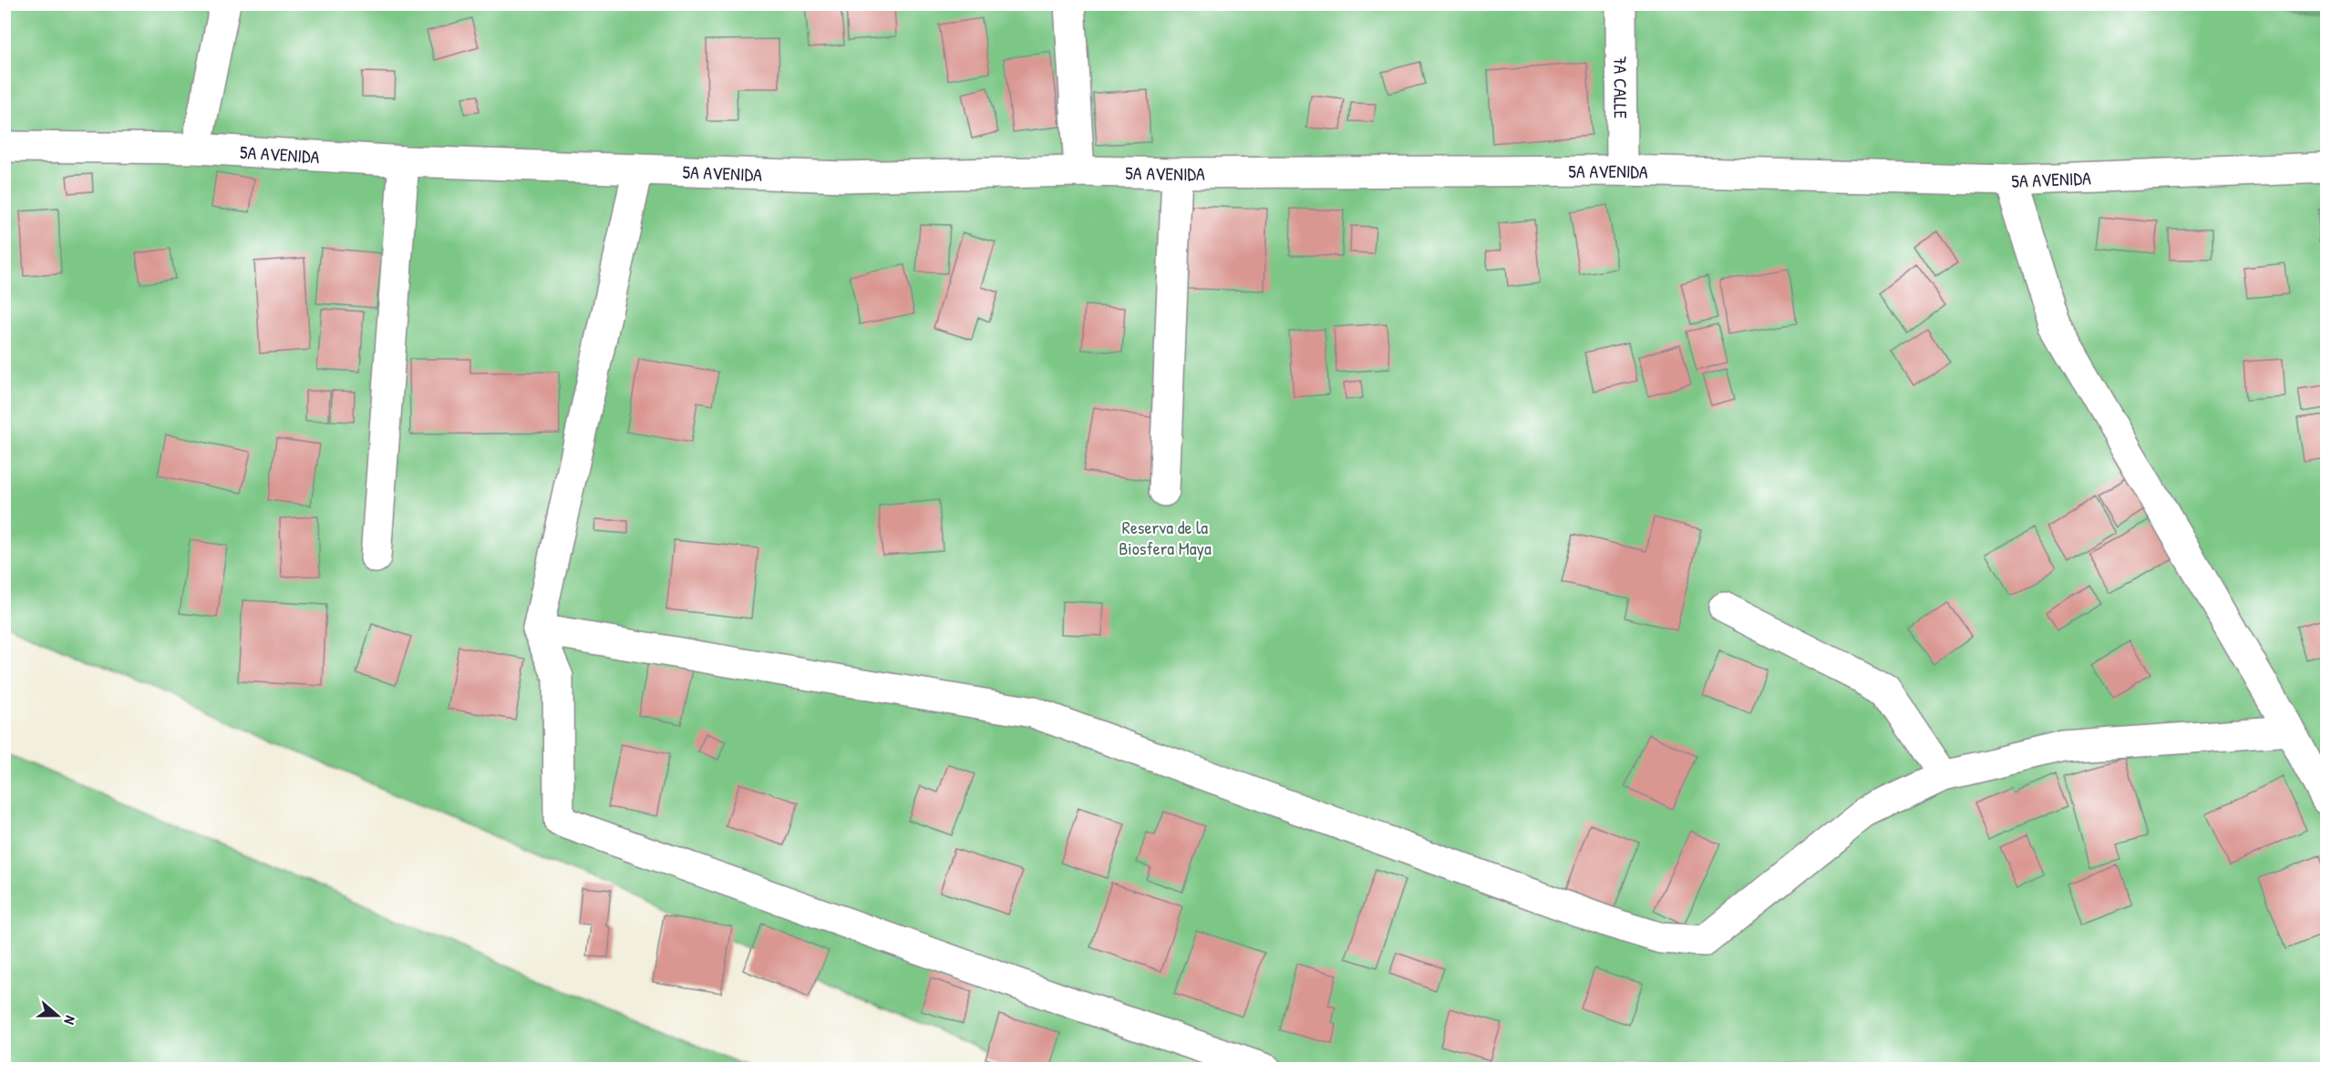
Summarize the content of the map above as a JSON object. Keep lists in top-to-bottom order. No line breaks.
{"streets":{"street":["7A CALLE","5A AVENIDA"]},"crossings":[["7A CALLE","5A AVENIDA"]],"parks":["Reserva de la Biosfera Maya"],"north":"right"}
